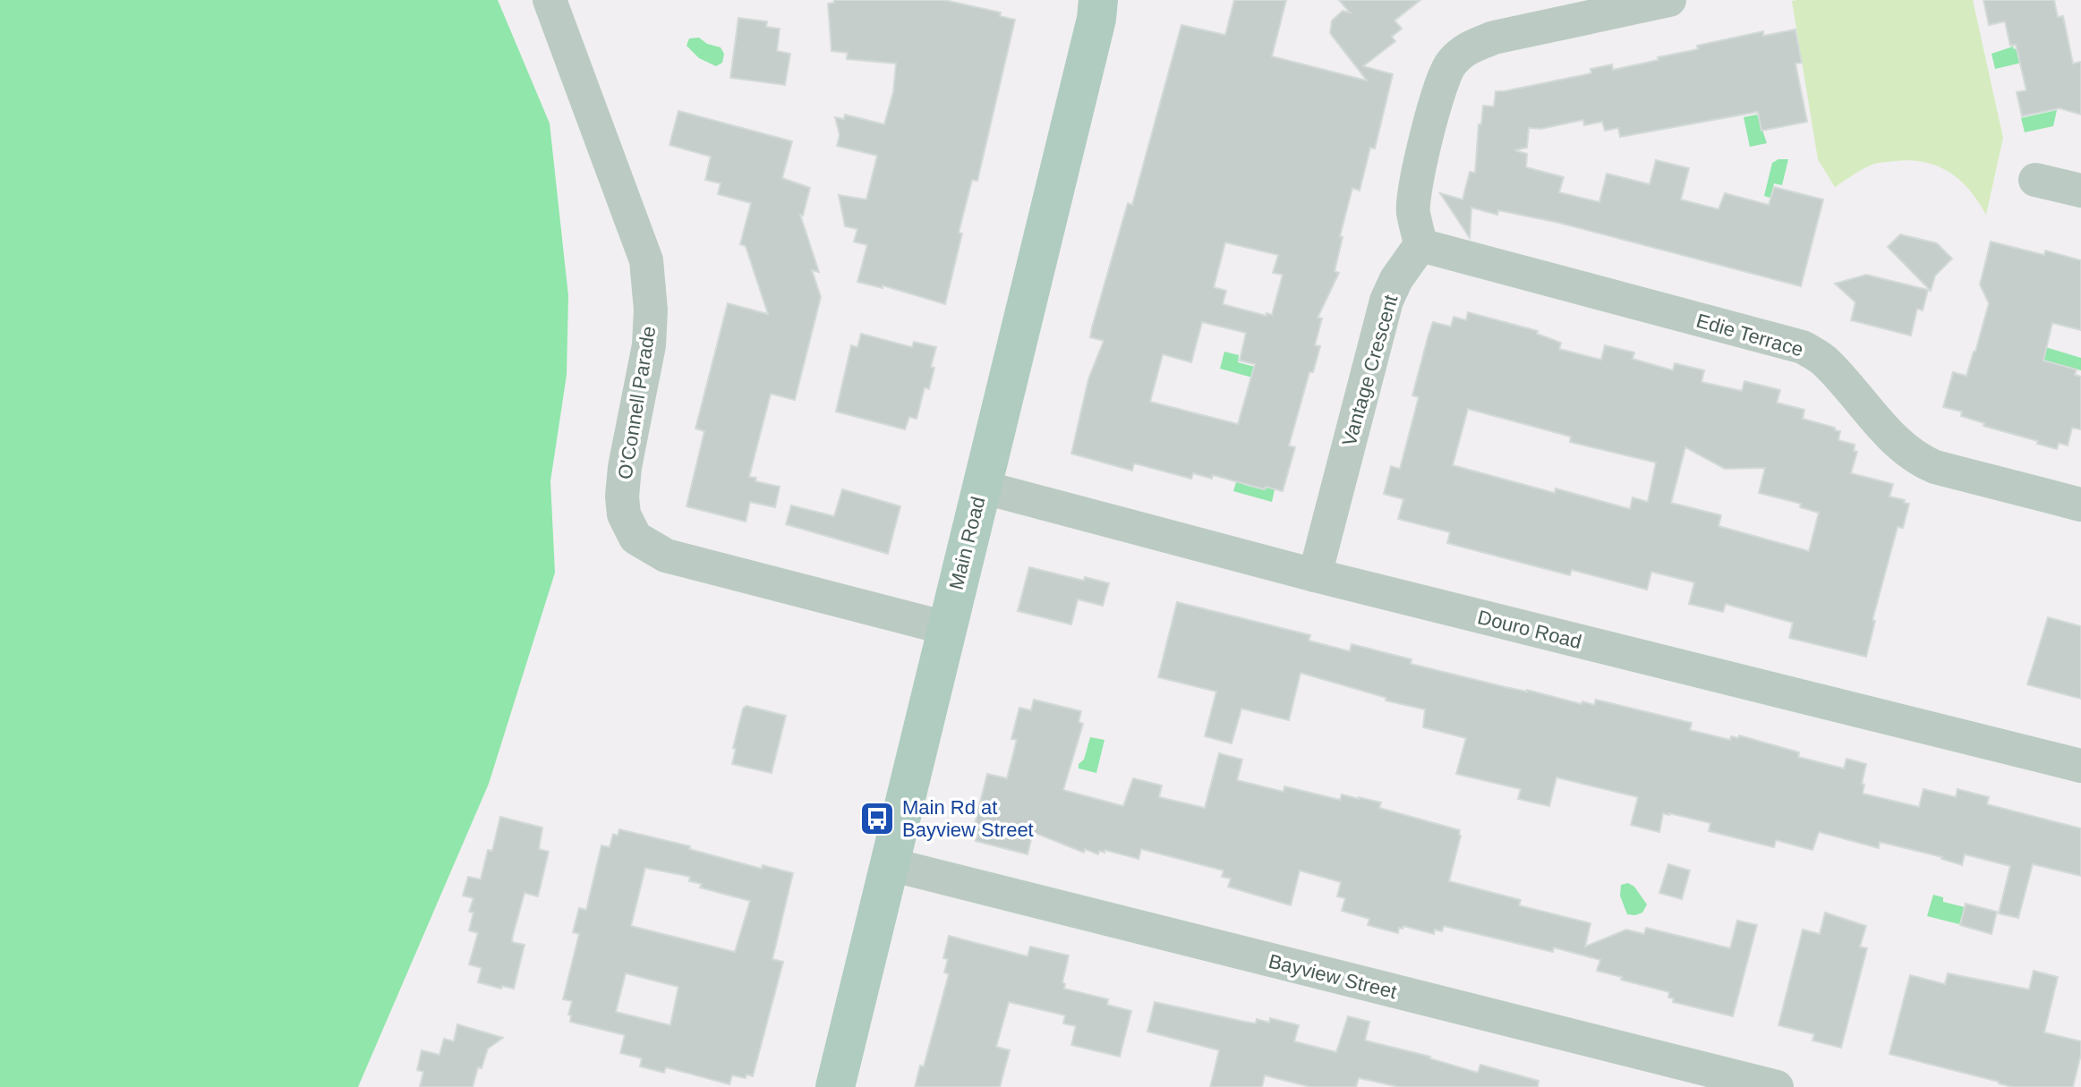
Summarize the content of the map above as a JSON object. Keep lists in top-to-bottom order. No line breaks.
{"streets":{"main road":["Main Road"],"street":["Edie Terrace","Vantage Crescent","O'Connell Parade","Douro Road","Bayview Street"]},"crossings":[["Edie Terrace","Vantage Crescent"],["Vantage Crescent","Douro Road"],["O'Connell Parade","Main Road"],["Main Road","Douro Road"],["Main Road","Bayview Street"]],"places":{"bus stop":["Main Rd at Bayview Street"]}}
